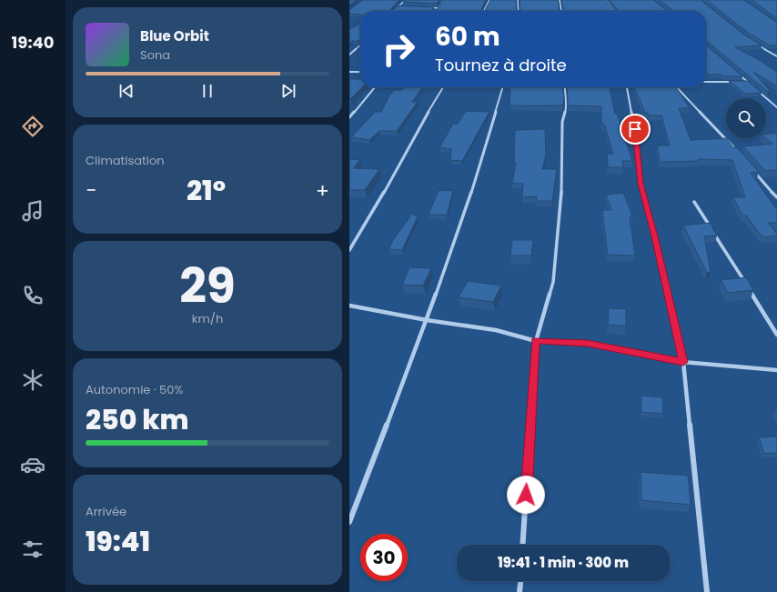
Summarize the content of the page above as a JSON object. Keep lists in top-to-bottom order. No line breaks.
{"page":{"tabs":"19:40","turn":["60 m","Tournez à droite"],"song":["Blue Orbit","Sona"],"tile":["Climatisation",["29","km/h"],["Autonomie · 50%","250 km"],["Arrivée","19:41"]],"heat":["−","21°","+"],"limit":"30","trip":"19:41 · 1 min · 300 m"}}
